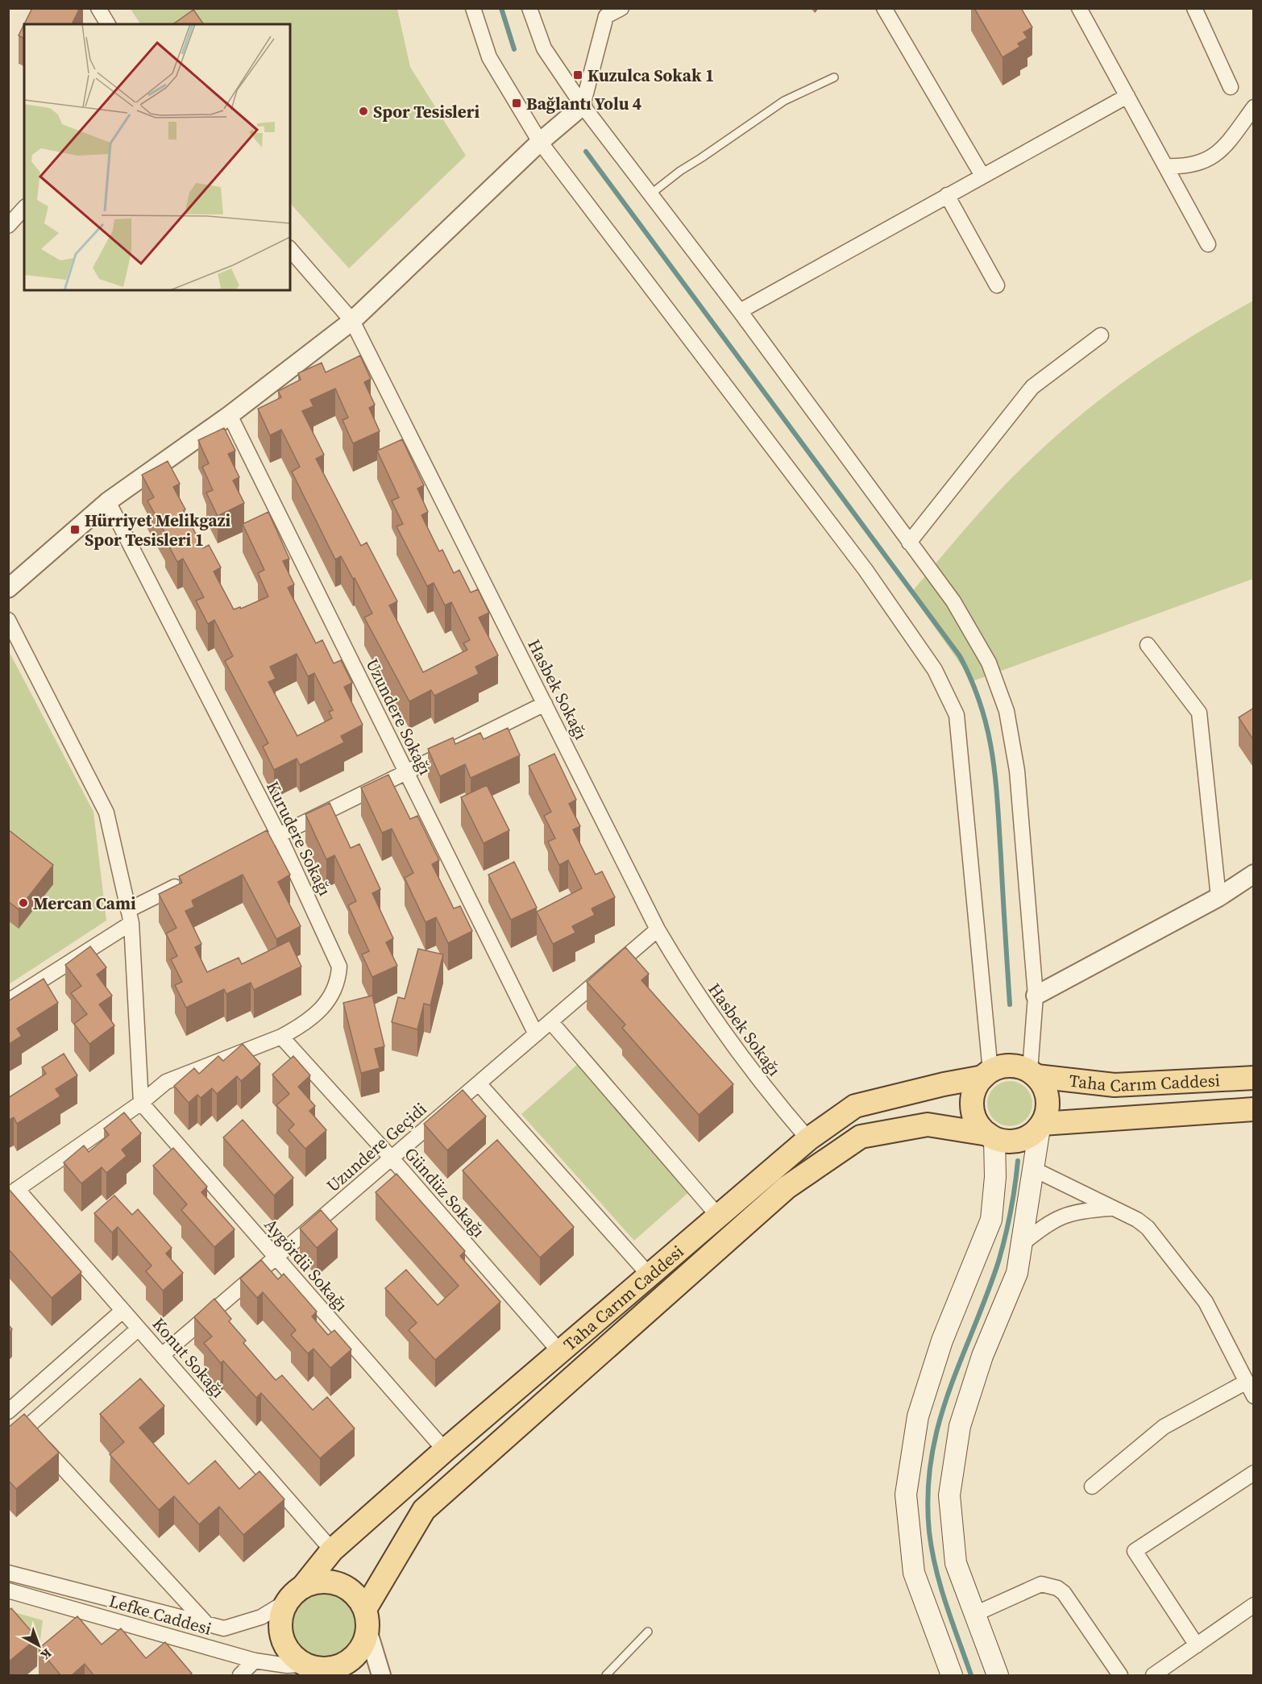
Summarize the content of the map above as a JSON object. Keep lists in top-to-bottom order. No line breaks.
{"streets":{"main road":["Taha Carım Caddesi"],"street":["Hasbek Sokağı","Uzundere Sokağı","Kurudere Sokağı","Uzundere Geçidi","Gündüz Sokağı","Aygördü Sokağı","Konut Sokağı","Lefke Caddesi"]},"crossings":[["Hasbek Sokağı","Taha Carım Caddesi"],["Hasbek Sokağı","Uzundere Geçidi"],["Uzundere Sokağı","Uzundere Geçidi"],["Kurudere Sokağı","Gündüz Sokağı"],["Kurudere Sokağı","Aygördü Sokağı"],["Kurudere Sokağı","Konut Sokağı"],["Taha Carım Caddesi","Gündüz Sokağı"],["Taha Carım Caddesi","Aygördü Sokağı"],["Taha Carım Caddesi","Konut Sokağı"],["Taha Carım Caddesi","Lefke Caddesi"],["Uzundere Geçidi","Gündüz Sokağı"],["Uzundere Geçidi","Aygördü Sokağı"],["Uzundere Geçidi","Konut Sokağı"]],"places":{"transit":["Kuzulca Sokak 1","Bağlantı Yolu 4","Hürriyet Melikgazi Spor Tesisleri 1"],"other":["Spor Tesisleri","Mercan Cami"]},"north":"bottom right"}
